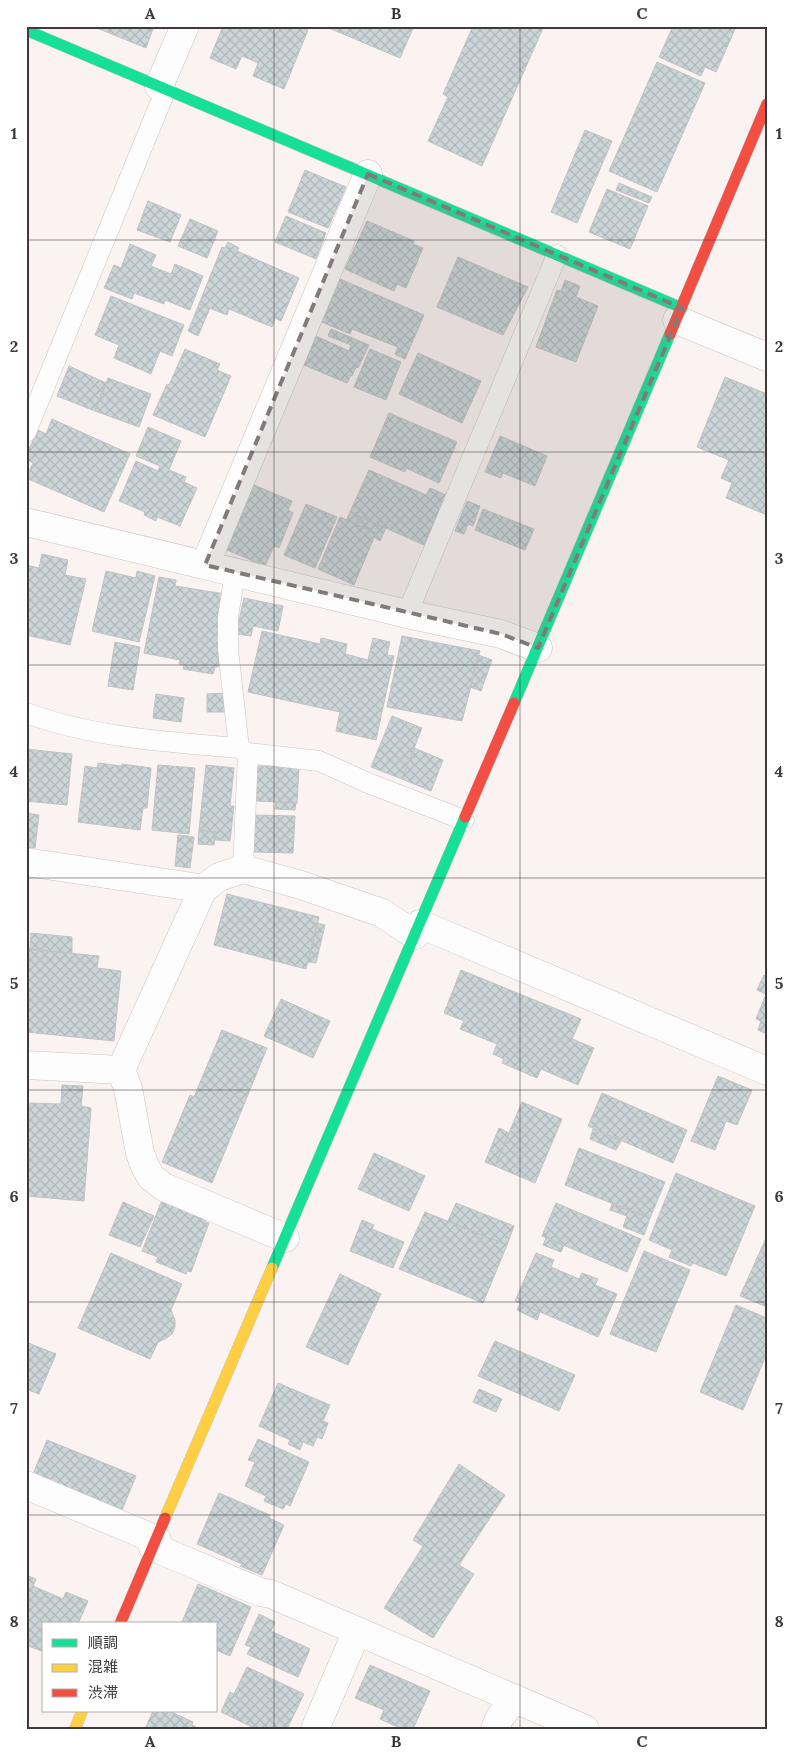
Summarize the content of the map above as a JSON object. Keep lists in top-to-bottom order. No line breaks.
{"legend":["順調","混雑","渋滞"],"grid":{"columns":["A","B","C"],"rows":["1","2","3","4","5","6","7","8"]}}
